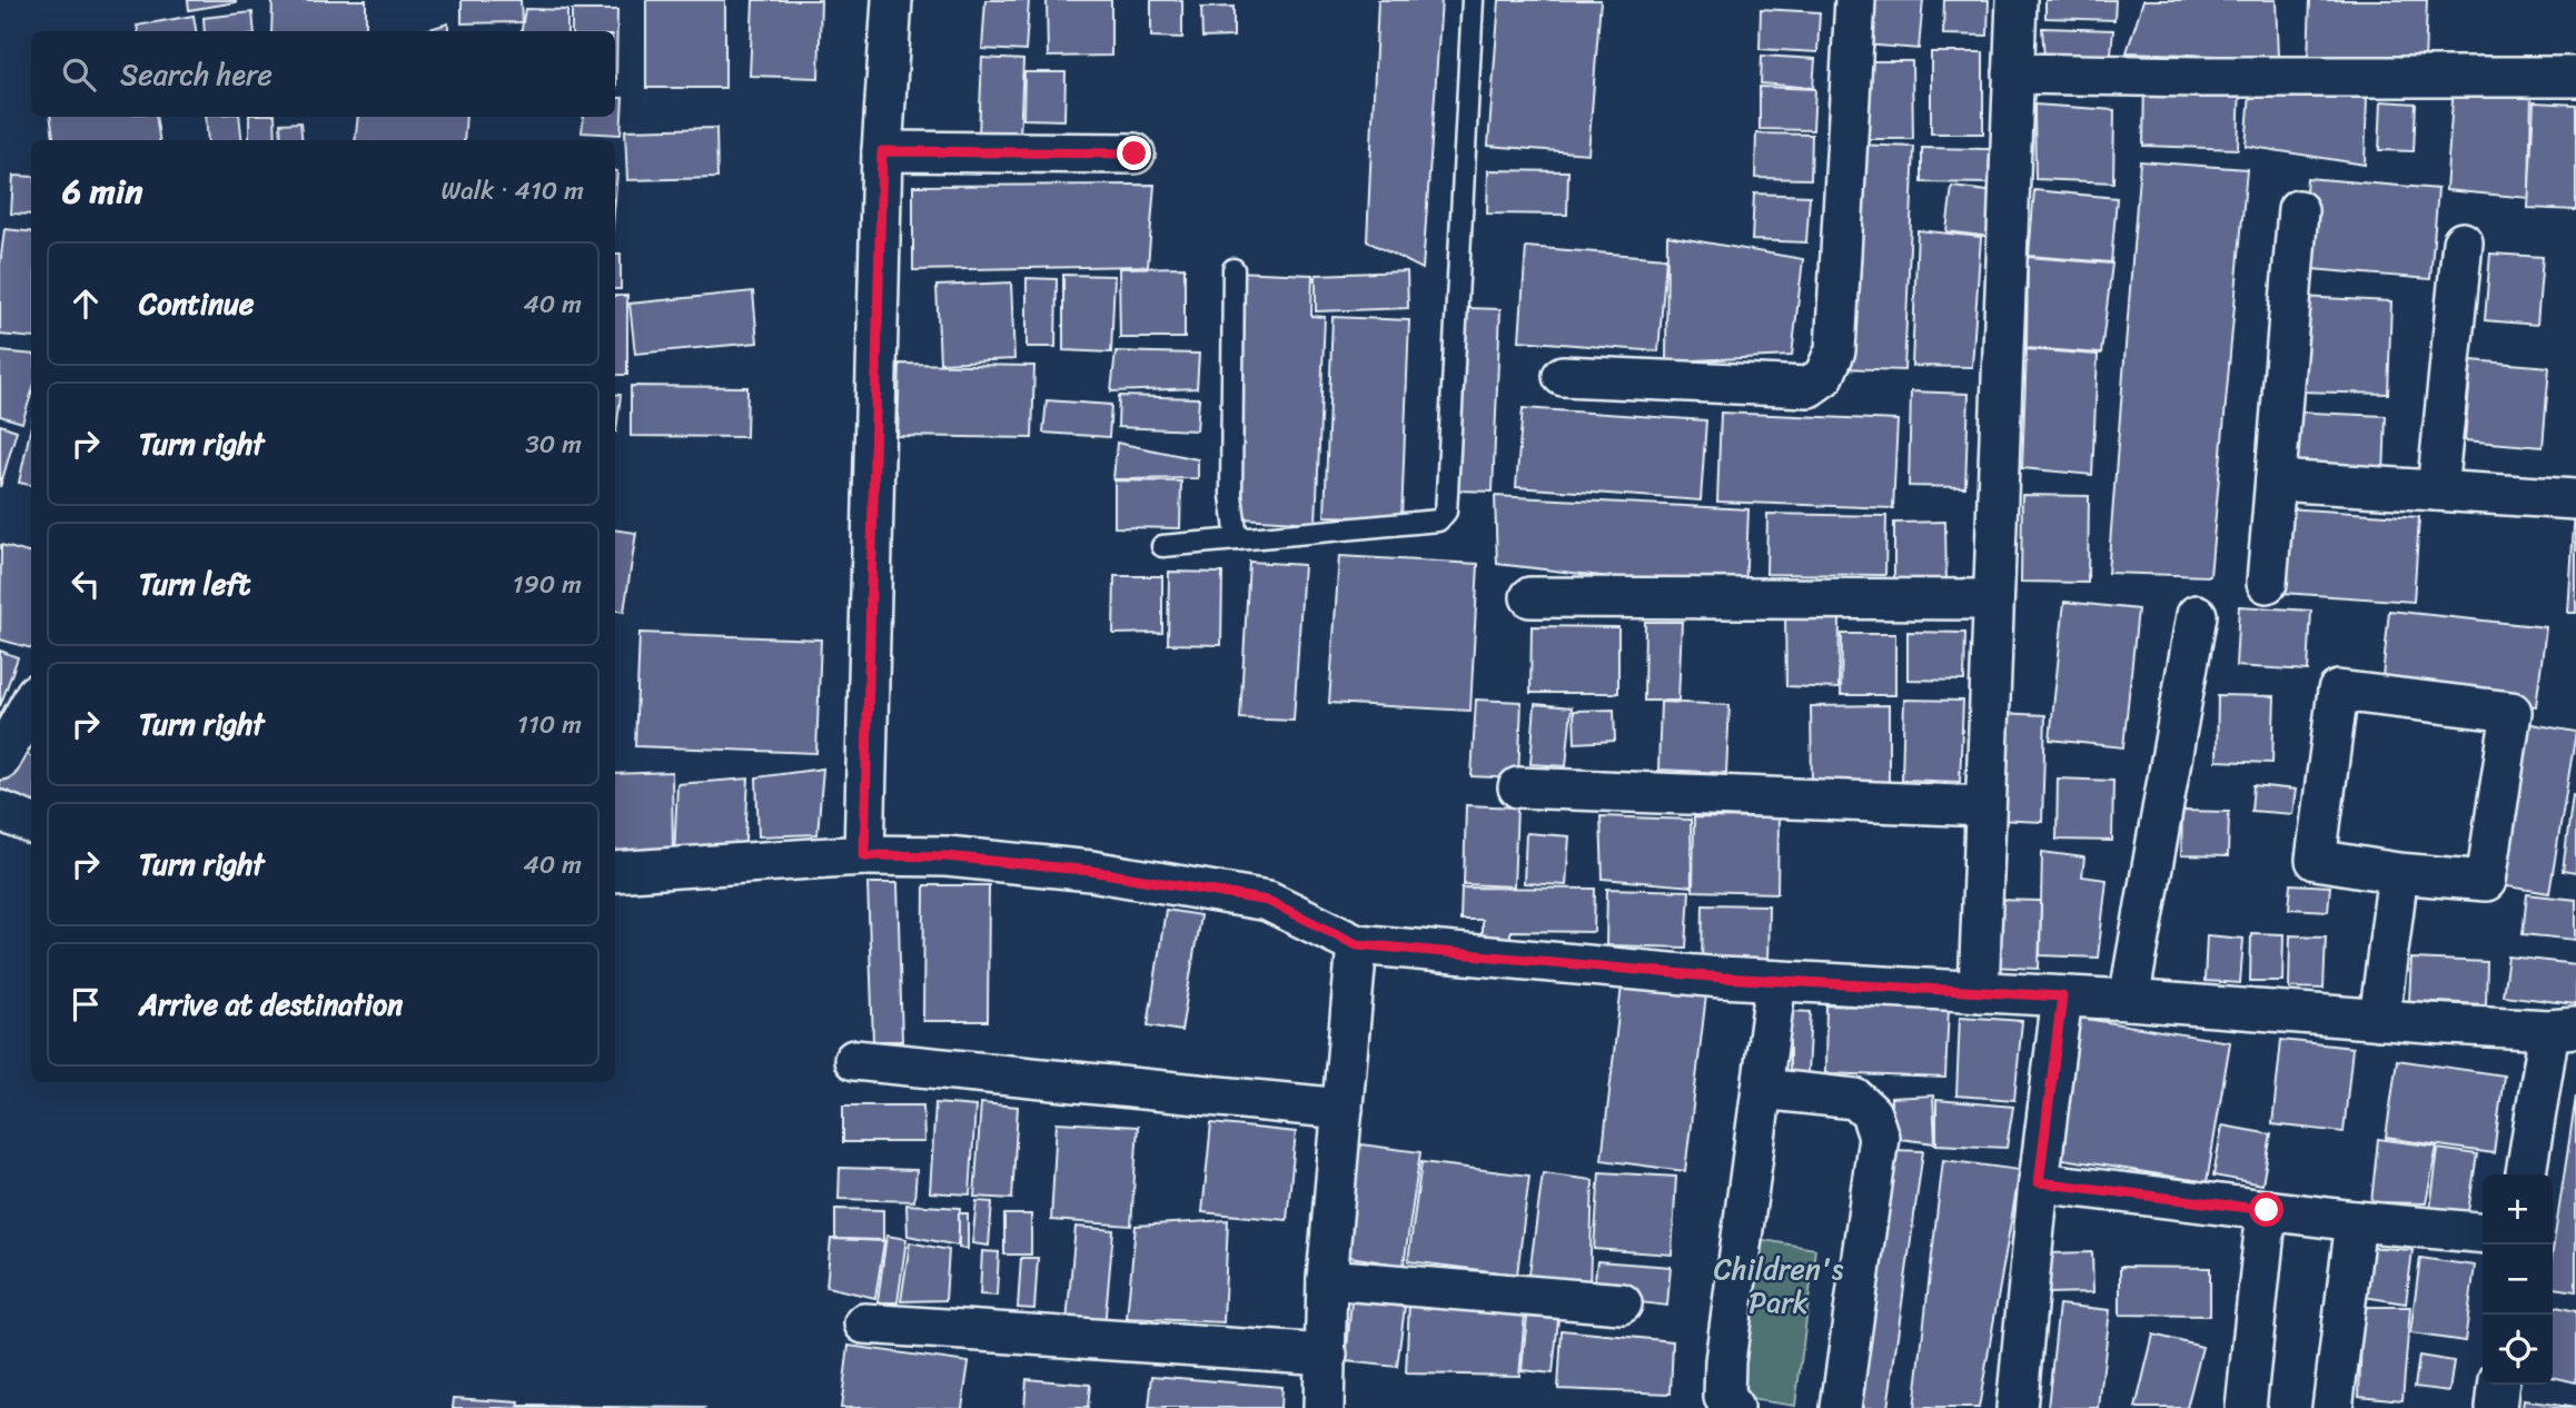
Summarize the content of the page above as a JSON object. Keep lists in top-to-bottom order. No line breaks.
{"parks":["Children's Park"],"page":{"search":"Search here","heading":["6 min","Walk · 410 m"],"list":[["Continue","40 m"],["Turn right","30 m"],["Turn left","190 m"],["Turn right","110 m"],["Turn right","40 m"],"Arrive at destination"],"map_buttons":["+","−"]}}
